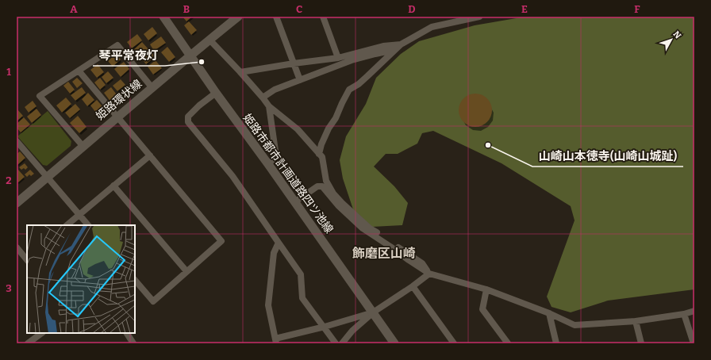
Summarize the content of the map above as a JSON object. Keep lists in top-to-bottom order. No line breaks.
{"streets":{"street":["姫路環状線","姫路市都市計画道路四ツ池線"]},"crossings":[["姫路環状線","姫路市都市計画道路四ツ池線"]],"districts":["飾磨区山崎"],"places":["琴平常夜灯","山崎山本徳寺(山崎山城趾)"],"north":"top right","grid":{"columns":["A","B","C","D","E","F"],"rows":["1","2","3"]}}
